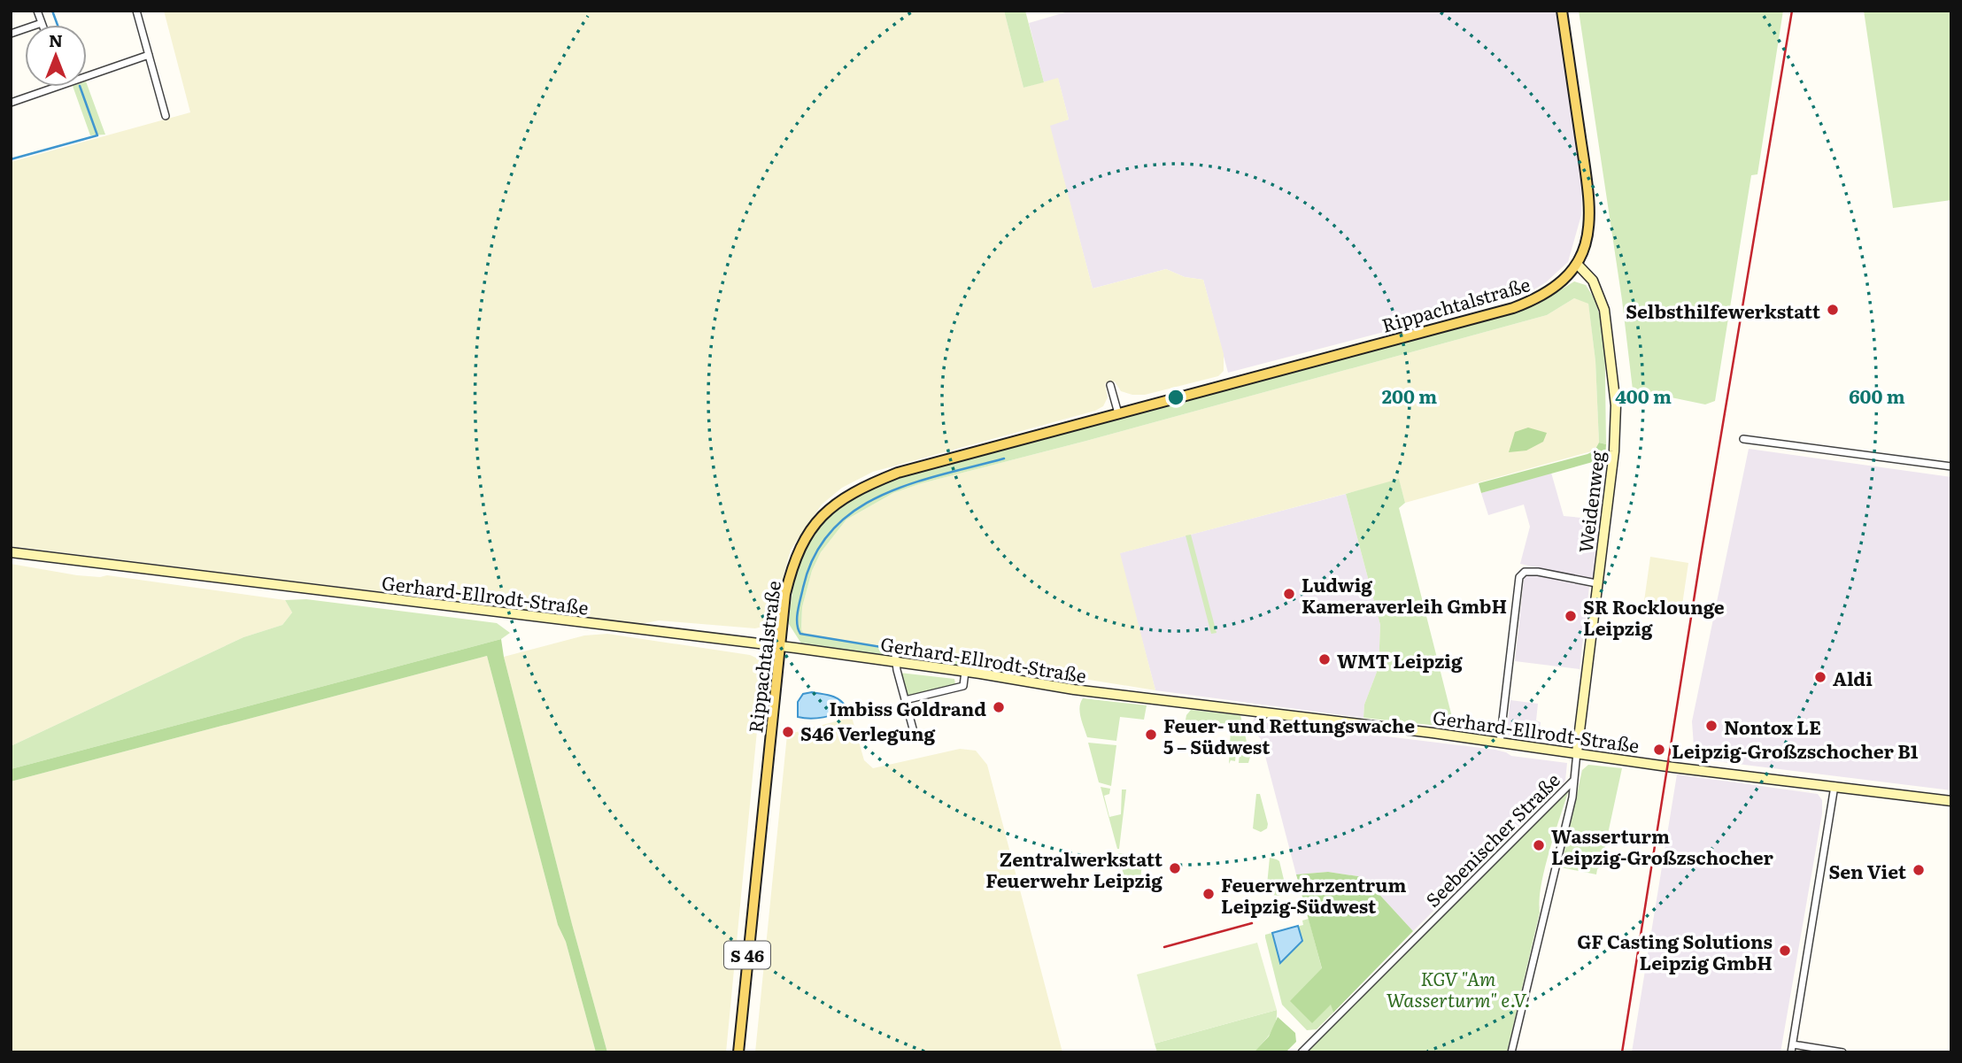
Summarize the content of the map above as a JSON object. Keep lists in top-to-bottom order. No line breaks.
{"streets":{"main road":["Rippachtalstraße","S 46"],"street":["Weidenweg","Gerhard-Ellrodt-Straße","Seebenischer Straße"]},"crossings":[["Rippachtalstraße","Weidenweg"],["Rippachtalstraße","Gerhard-Ellrodt-Straße"],["Weidenweg","Gerhard-Ellrodt-Straße"]],"parks":["KGV \"Am Wasserturm\" e.V."],"places":["Selbsthilfewerkstatt","Ludwig Kameraverleih GmbH","SR Rocklounge Leipzig","WMT Leipzig","Aldi","Imbiss Goldrand","Nontox LE","S46 Verlegung","Feuer- und Rettungswache 5 – Südwest","Leipzig-Großzschocher B1","Wasserturm Leipzig-Großzschocher","Zentralwerkstatt Feuerwehr Leipzig","Sen Viet","Feuerwehrzentrum Leipzig-Südwest","GF Casting Solutions Leipzig GmbH"],"north":"top","rings":["200 m","400 m","600 m"]}
